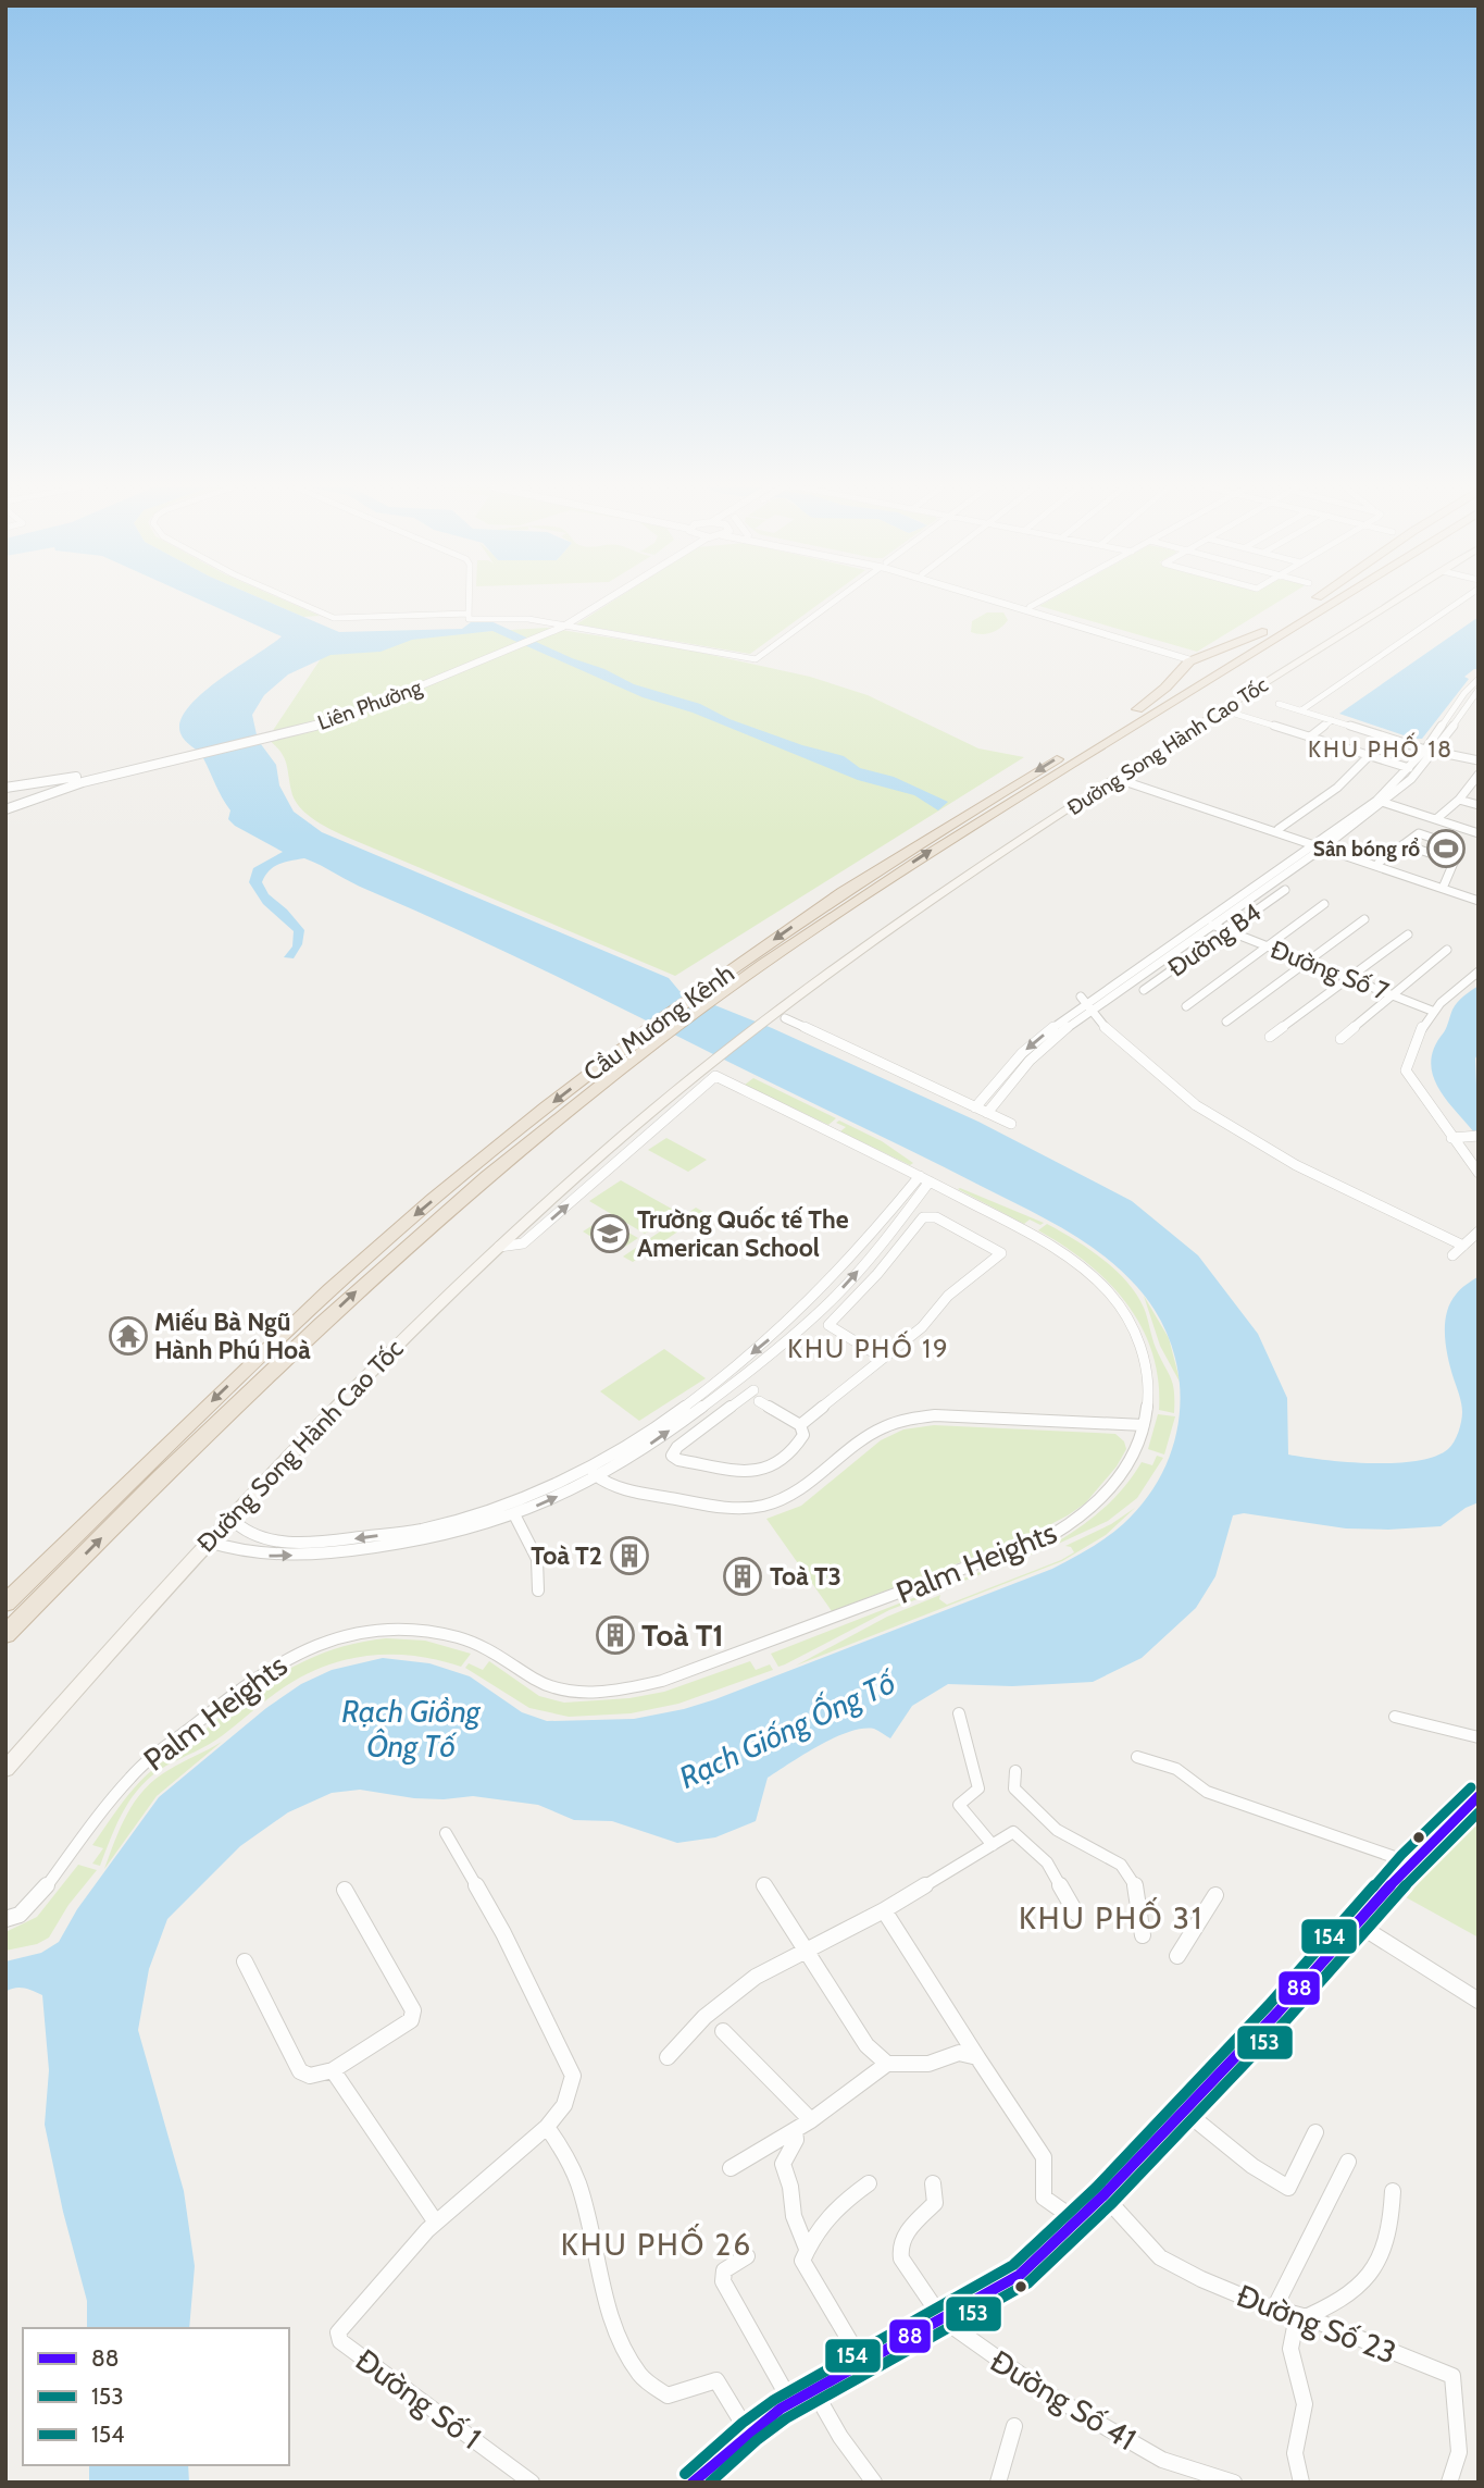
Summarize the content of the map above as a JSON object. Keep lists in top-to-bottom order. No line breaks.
{"streets":{"highway":["Cầu Mương Kênh"],"main road":["Đường Song Hành Cao Tốc"],"street":["Liên Phường","Đường B4","Đường Số 7","Palm Heights","Đường Số 23","Đường Số 1","Đường Số 41"]},"crossings":[["Đường Song Hành Cao Tốc","Palm Heights"],["Đường B4","Đường Số 7"]],"districts":["KHU PHỐ 18","KHU PHỐ 19","KHU PHỐ 31","KHU PHỐ 26"],"water":["Rạch Giồng Ông Tố","Rạch Giống Ống Tố"],"places":{"sports":["Sân bóng rổ"],"school or university":["Trường Quốc tế The American School"],"temple":["Miếu Bà Ngũ Hành Phú Hoà"],"building":["Toà T2","Toà T3","Toà T1"]},"lines":["transit line 154","transit line 88","transit line 153"],"legend":["88","153","154"]}
